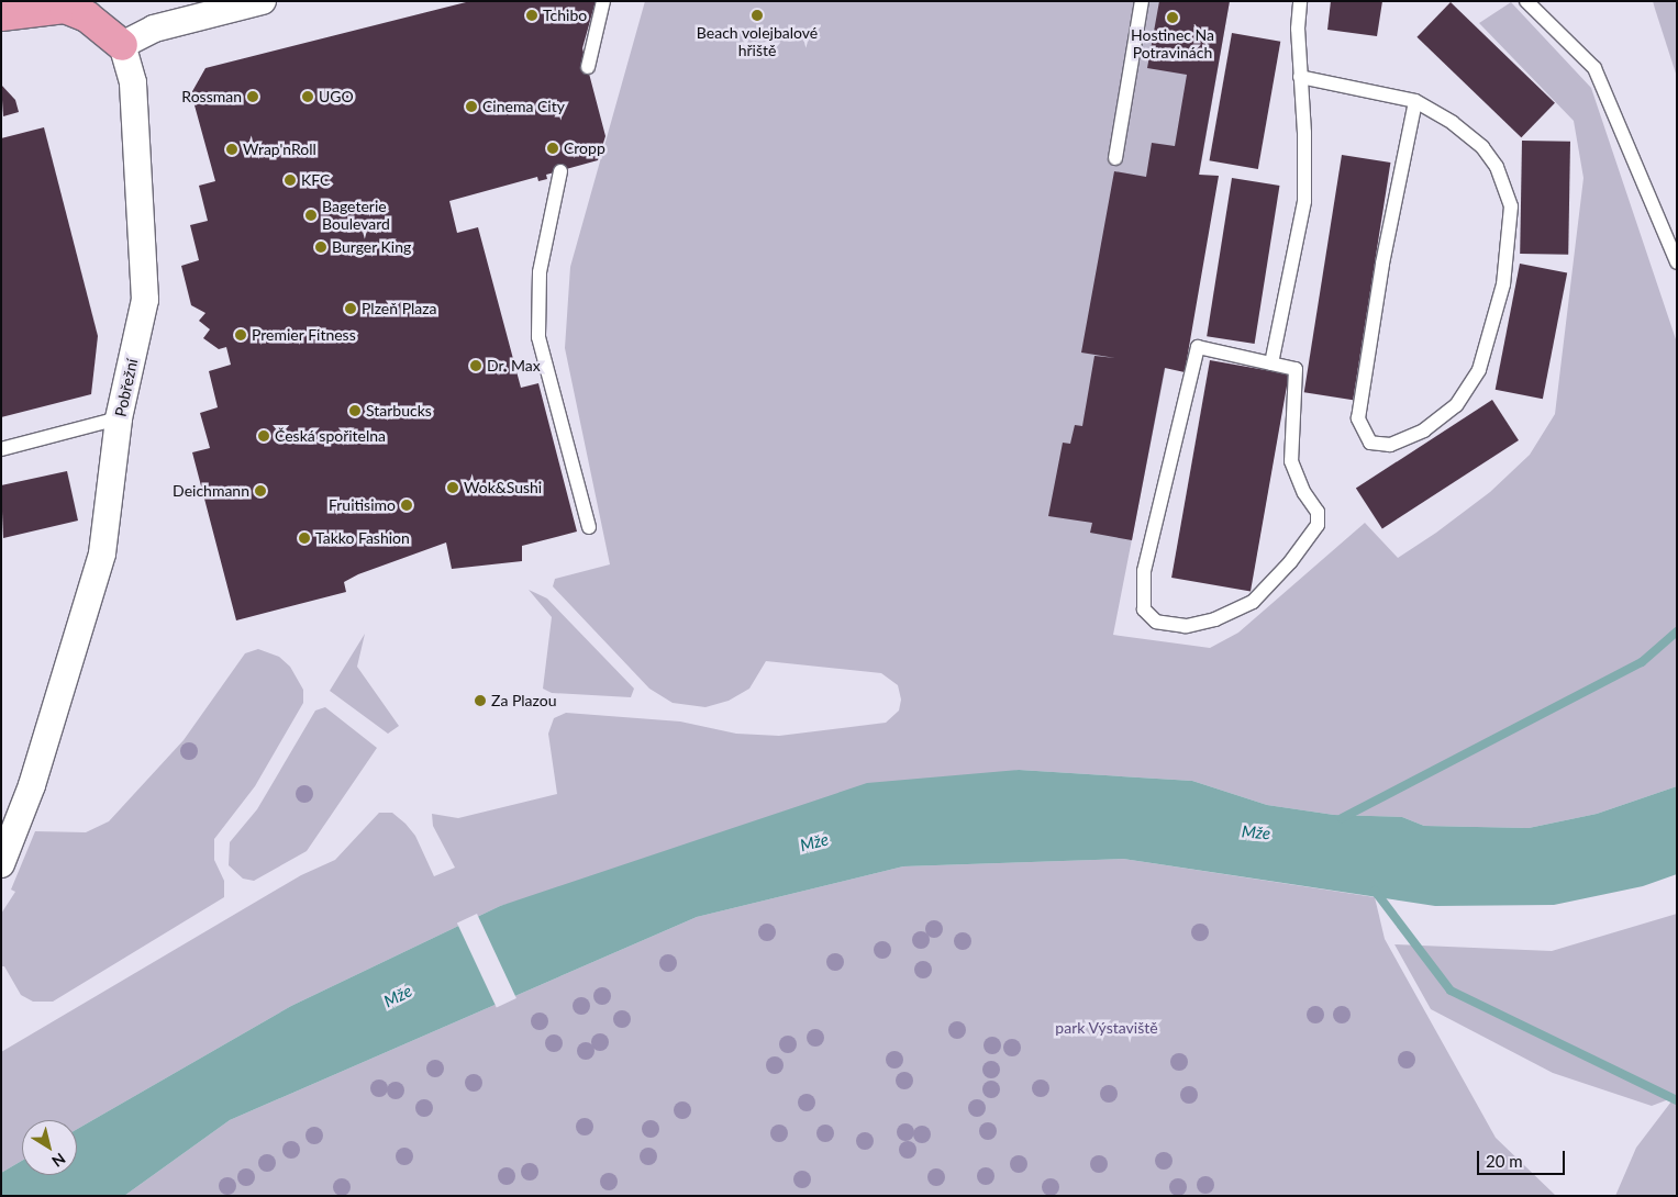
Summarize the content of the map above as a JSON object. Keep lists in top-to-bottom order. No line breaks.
{"streets":{"street":["Pobřežní"]},"water":["Mže"],"parks":["park Výstaviště"],"places":["Tchibo","Beach volejbalové hřiště","Hostinec Na Potravinách","Rossman","UGO","Cinema City","Cropp","Wrap'nRoll","KFC","Bageterie Boulevard","Burger King","Plzeň Plaza","Premier Fitness","Dr. Max","Starbucks","Česká spořitelna","Wok&Sushi","Deichmann","Fruitisimo","Takko Fashion","Za Plazou"],"scale_bar":"20 m","north":"bottom right"}
